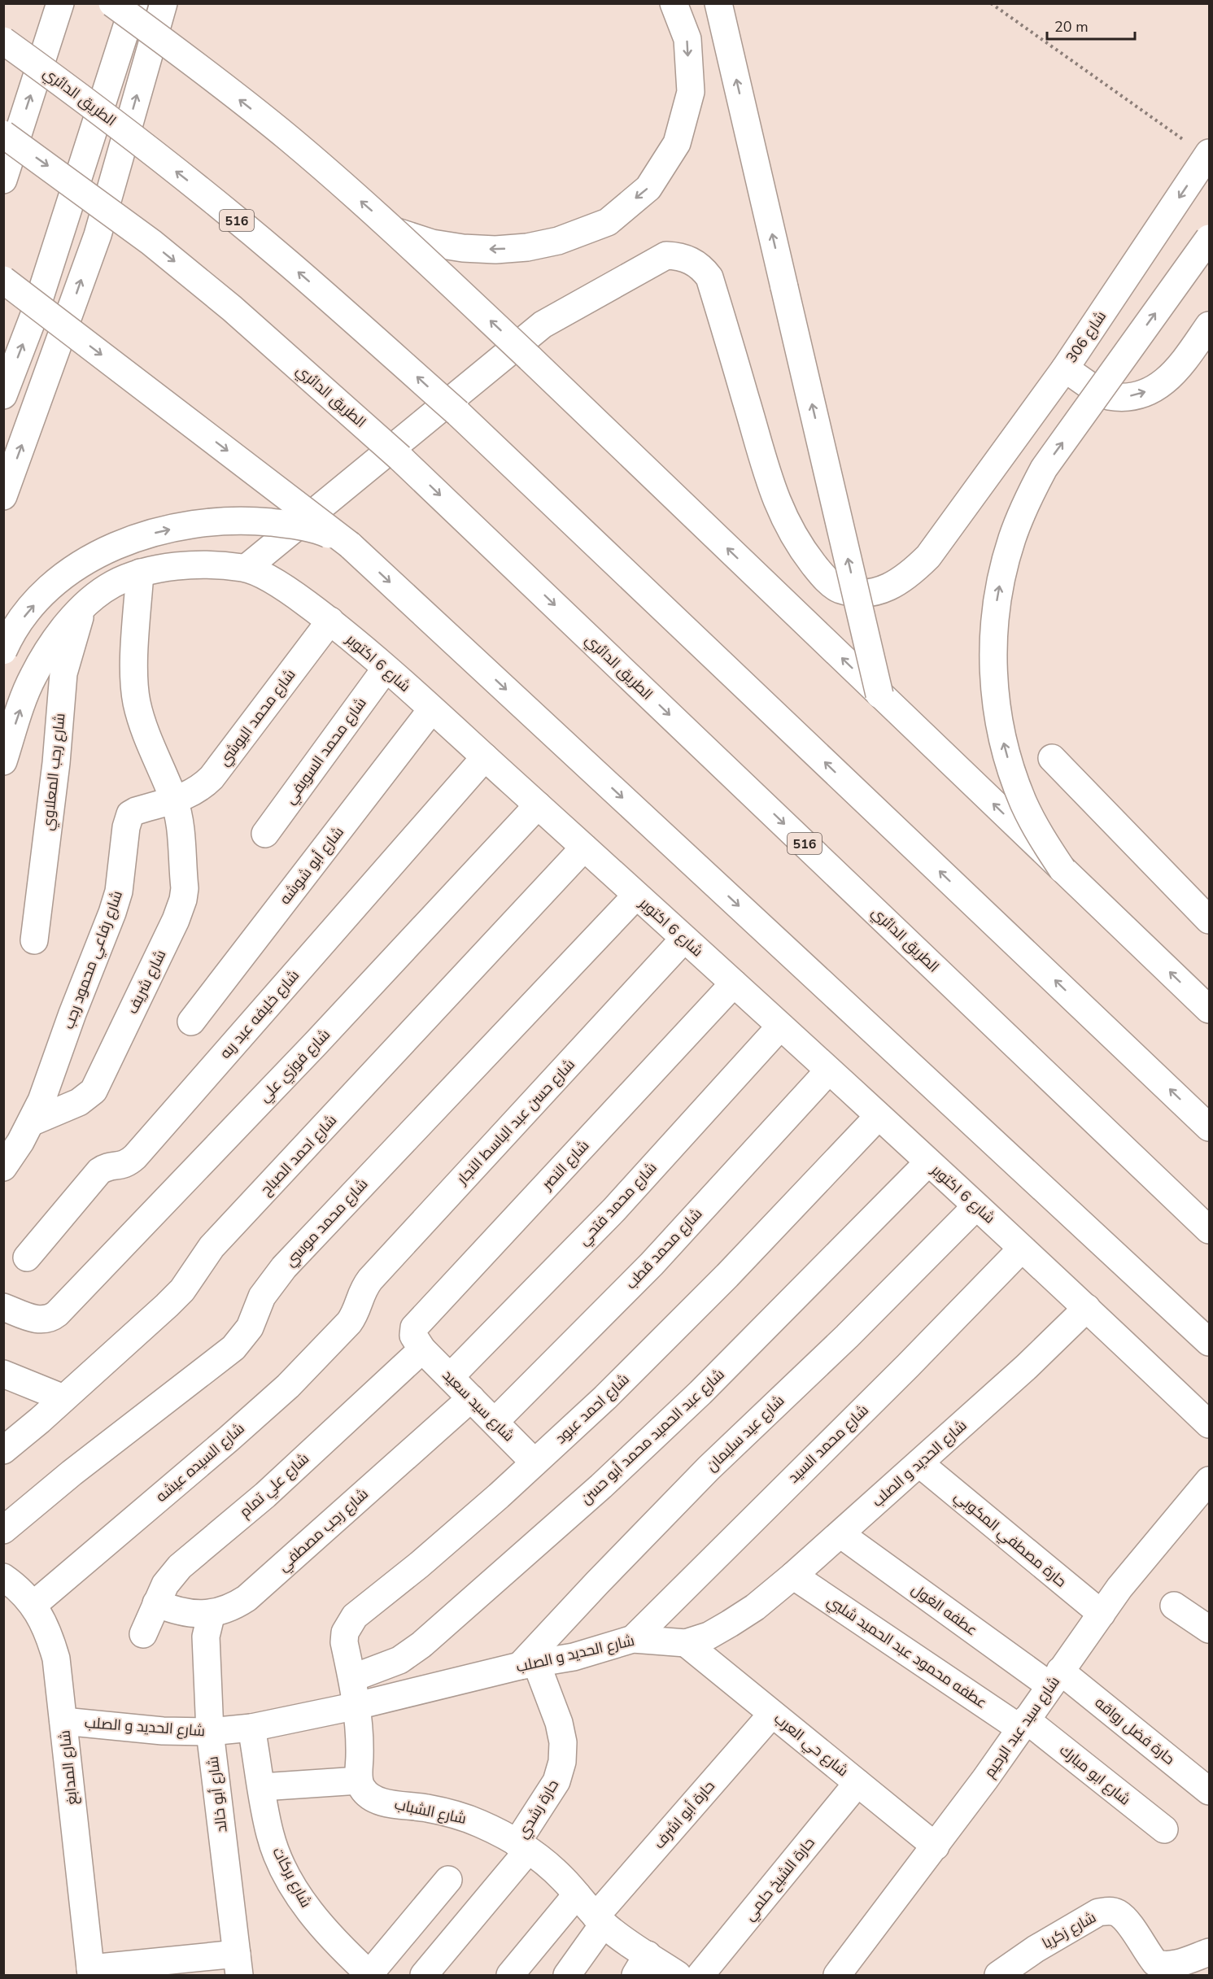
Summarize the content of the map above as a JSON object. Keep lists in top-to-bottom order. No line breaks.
{"streets":{"main road":["الطريق الدائري","516","شارع 306","شارع 6 اكتوبر","شارع محمد اليوشي","شارع محمد السويفي","شارع رجب المعلاوي","شارع أبو شوشه","شارع رفاعي محمود رجب","شارع شريف","شارع خليفه عبد ربه","شارع فوزي علي","شارع حسن عبد الباسط النجار","شارع احمد الصباح","شارع النصر","شارع محمد فتحي","شارع محمد موسي","شارع محمد قطب","شارع سيد سعيد","شارع احمد عبود","شارع عيد سليمان","شارع عبد الحميد محمد أبو حسن","شارع محمد السيد","شارع السيده عيشه","شارع الحديد و الصلب","شارع علي تمام","شارع رجب مصطفي","حارة مصطفي المكوبي","عطفه الغول","عطفه محمود عبد الحميد شلبي","شارع سيد عبد الرحيم","حارة فضل رواقه","شارع حي العرب","شارع المدابغ","شارع ابو مبارك","شارع أبو خالد","حارة رشدي","شارع الشباب","حارة أبو اشرف","شارع بركات","حارة الشيخ حلمي","شارع زكريا"]},"crossings":[["شارع 6 اكتوبر","شارع محمد اليوشي"],["شارع 6 اكتوبر","شارع محمد السويفي"],["شارع 6 اكتوبر","شارع رجب المعلاوي"],["شارع 6 اكتوبر","شارع أبو شوشه"],["شارع 6 اكتوبر","شارع خليفه عبد ربه"],["شارع 6 اكتوبر","شارع فوزي علي"],["شارع 6 اكتوبر","شارع حسن عبد الباسط النجار"],["شارع 6 اكتوبر","شارع احمد الصباح"],["شارع 6 اكتوبر","شارع النصر"],["شارع 6 اكتوبر","شارع محمد فتحي"],["شارع 6 اكتوبر","شارع محمد موسي"],["شارع 6 اكتوبر","شارع محمد قطب"],["شارع 6 اكتوبر","شارع احمد عبود"],["شارع 6 اكتوبر","شارع عيد سليمان"],["شارع 6 اكتوبر","شارع عبد الحميد محمد أبو حسن"],["شارع 6 اكتوبر","شارع محمد السيد"],["شارع 6 اكتوبر","شارع الحديد و الصلب"],["شارع محمد اليوشي","شارع رفاعي محمود رجب"],["شارع محمد اليوشي","شارع شريف"],["شارع رفاعي محمود رجب","شارع شريف"],["شارع حسن عبد الباسط النجار","شارع السيده عيشه"],["شارع النصر","شارع سيد سعيد"],["شارع النصر","شارع علي تمام"],["شارع محمد فتحي","شارع سيد سعيد"],["شارع محمد قطب","شارع سيد سعيد"],["شارع سيد سعيد","شارع احمد عبود"],["شارع سيد سعيد","شارع علي تمام"],["شارع سيد سعيد","شارع رجب مصطفي"],["شارع احمد عبود","شارع عبد الحميد محمد أبو حسن"],["شارع احمد عبود","شارع الحديد و الصلب"],["شارع عيد سليمان","شارع الحديد و الصلب"],["شارع عيد سليمان","حارة رشدي"],["شارع محمد السيد","شارع الحديد و الصلب"],["شارع السيده عيشه","شارع المدابغ"],["شارع الحديد و الصلب","حارة مصطفي المكوبي"],["شارع الحديد و الصلب","عطفه الغول"],["شارع الحديد و الصلب","عطفه محمود عبد الحميد شلبي"],["شارع الحديد و الصلب","شارع حي العرب"],["شارع الحديد و الصلب","شارع المدابغ"],["شارع الحديد و الصلب","شارع أبو خالد"],["شارع الحديد و الصلب","حارة رشدي"],["شارع الحديد و الصلب","شارع بركات"],["شارع علي تمام","شارع رجب مصطفي"],["شارع رجب مصطفي","شارع أبو خالد"],["حارة مصطفي المكوبي","شارع سيد عبد الرحيم"],["عطفه الغول","شارع سيد عبد الرحيم"],["عطفه الغول","حارة فضل رواقه"],["عطفه محمود عبد الحميد شلبي","شارع سيد عبد الرحيم"],["عطفه محمود عبد الحميد شلبي","شارع ابو مبارك"],["شارع سيد عبد الرحيم","حارة فضل رواقه"],["شارع سيد عبد الرحيم","شارع حي العرب"],["شارع سيد عبد الرحيم","شارع ابو مبارك"],["شارع حي العرب","حارة أبو اشرف"],["شارع حي العرب","حارة الشيخ حلمي"],["حارة رشدي","شارع الشباب"],["شارع الشباب","حارة أبو اشرف"]],"scale_bar":"20 m"}
